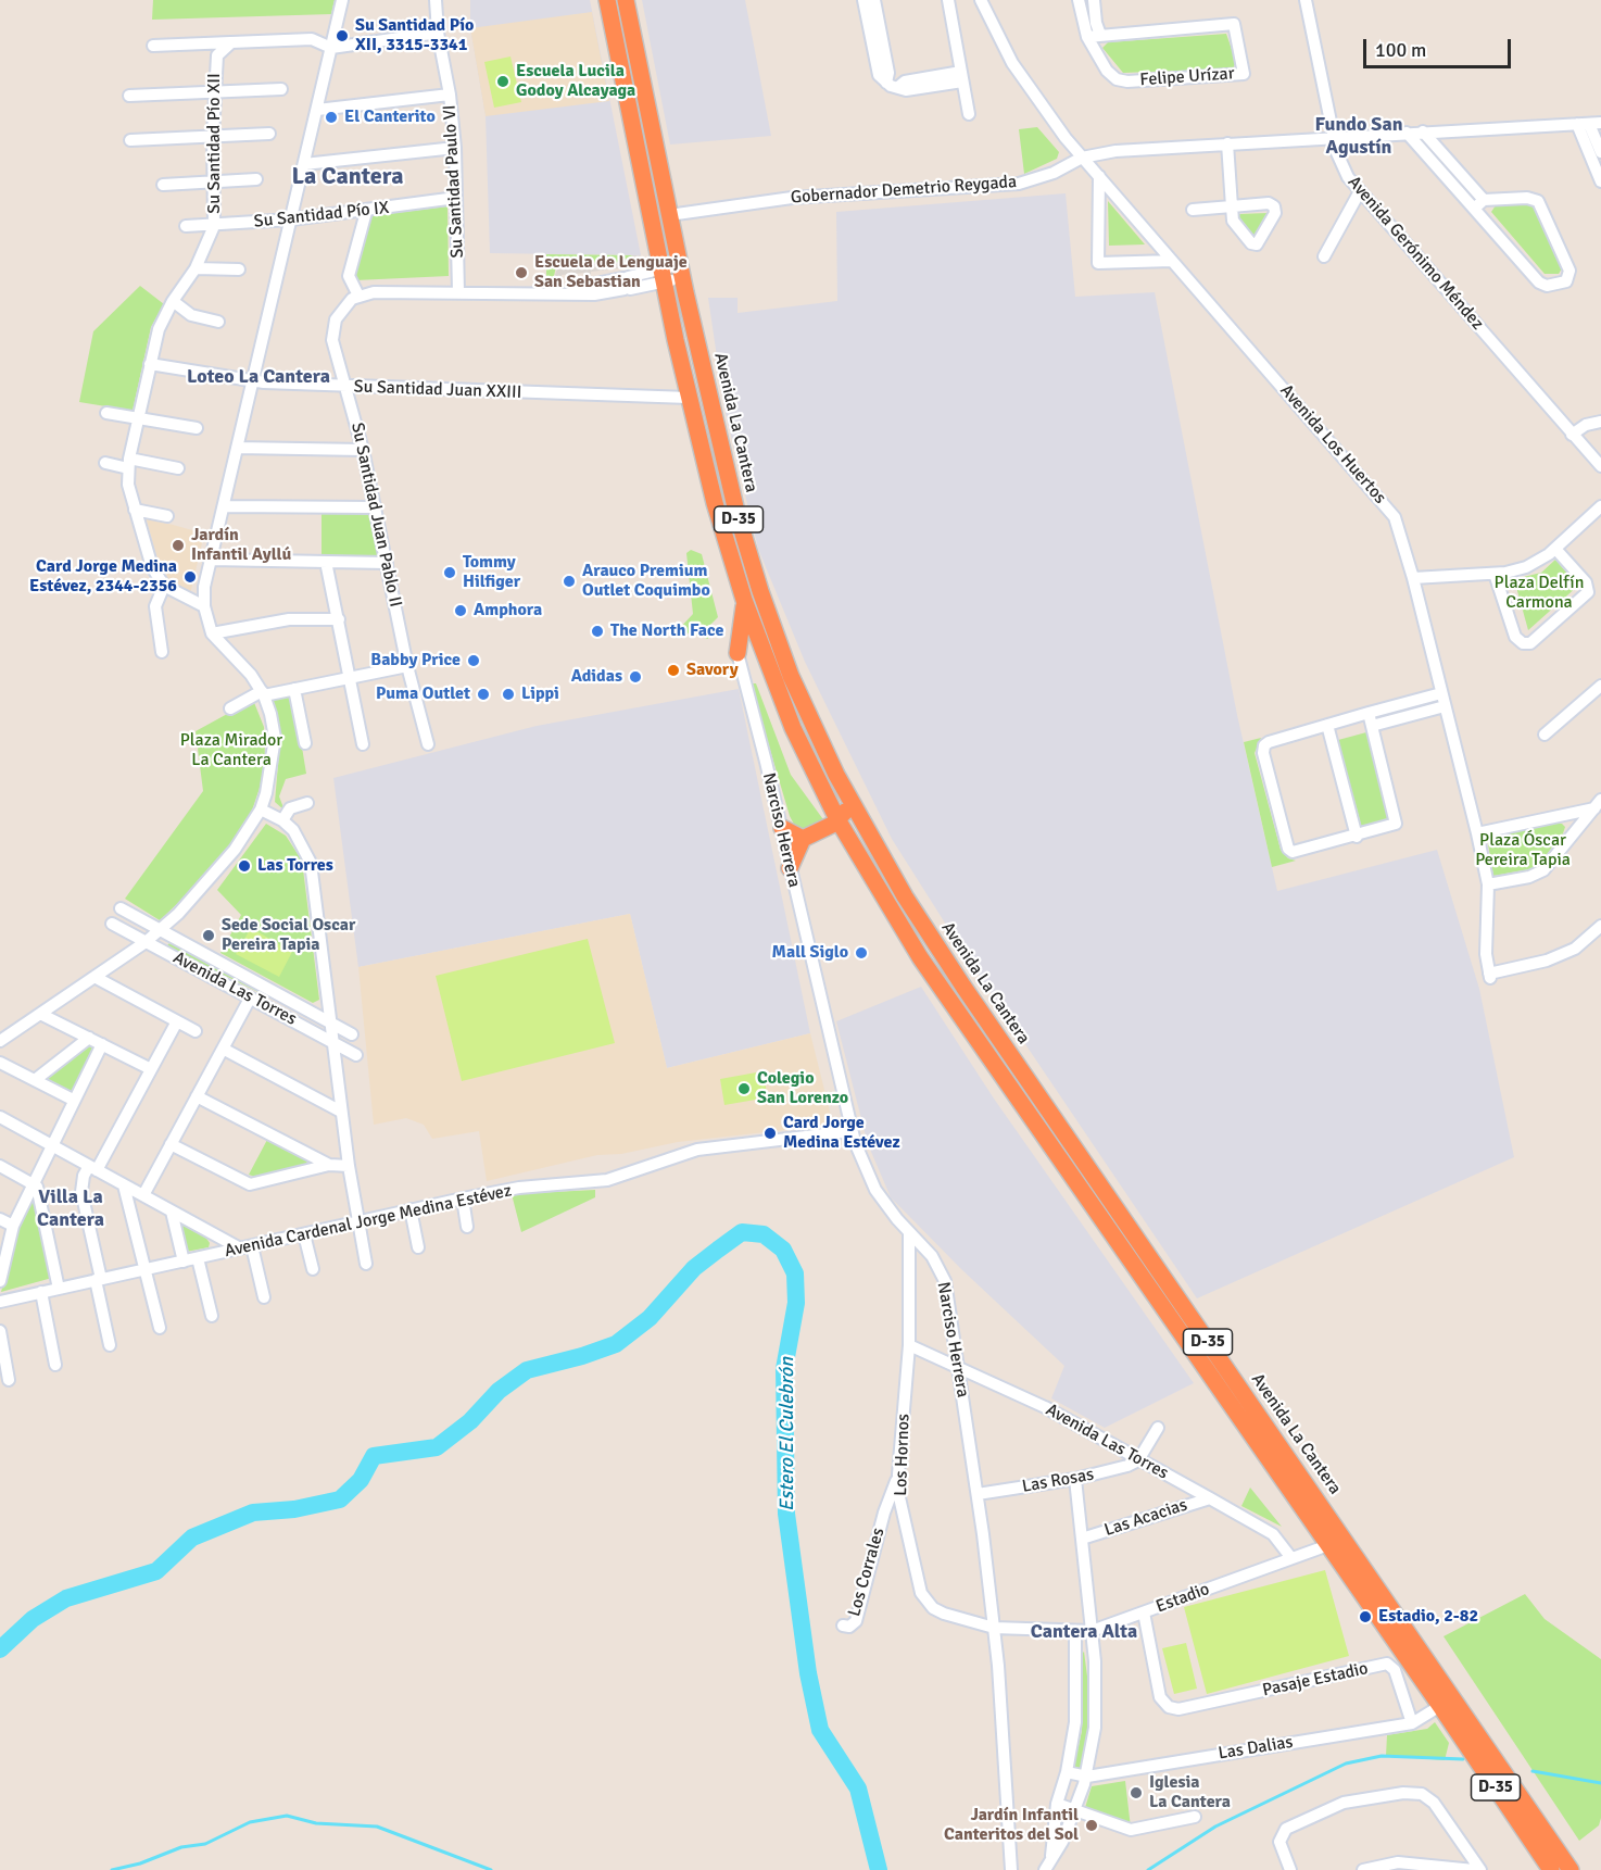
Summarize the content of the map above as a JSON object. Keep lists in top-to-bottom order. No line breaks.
{"streets":{"highway":["Avenida La Cantera","D-35"],"street":["Felipe Urízar","Su Santidad Pío XII","Su Santidad Paulo VI","Gobernador Demetrio Reygada","Su Santidad Pío IX","Avenida Gerónimo Méndez","Su Santidad Juan XXIII","Avenida Los Huertos","Su Santidad Juan Pablo II","Narciso Herrera","Avenida Las Torres","Avenida Cardenal Jorge Medina Estévez","Los Hornos","Las Rosas","Las Acacias","Los Corrales","Estadio","Pasaje Estadio","Las Dalias"]},"crossings":[["Su Santidad Pío XII","Su Santidad Pío IX"],["Su Santidad Pío XII","Su Santidad Juan XXIII"],["Su Santidad Paulo VI","Su Santidad Pío IX"],["Gobernador Demetrio Reygada","Avenida Gerónimo Méndez"],["Gobernador Demetrio Reygada","Avenida La Cantera"],["Gobernador Demetrio Reygada","Avenida Los Huertos"],["Su Santidad Juan XXIII","Avenida La Cantera"],["Su Santidad Juan XXIII","Su Santidad Juan Pablo II"],["Avenida La Cantera","Estadio"],["Avenida La Cantera","Las Dalias"],["Narciso Herrera","Avenida Las Torres"],["Narciso Herrera","Avenida Cardenal Jorge Medina Estévez"],["Narciso Herrera","Los Hornos"],["Narciso Herrera","Las Rosas"],["Narciso Herrera","Estadio"],["Avenida Las Torres","Los Hornos"],["Avenida Las Torres","Las Rosas"],["Avenida Las Torres","Las Acacias"],["Avenida Las Torres","Estadio"],["Los Hornos","Los Corrales"],["Los Hornos","Estadio"],["Estadio","Pasaje Estadio"],["Pasaje Estadio","Las Dalias"]],"districts":["Fundo San Agustín","La Cantera","Loteo La Cantera","Villa La Cantera","Cantera Alta"],"water":["Estero El Culebrón"],"parks":["Plaza Delfín Carmona","Plaza Mirador La Cantera","Plaza Óscar Pereira Tapia"],"places":["Su Santidad Pío XII, 3315-3341","Escuela Lucila Godoy Alcayaga","El Canterito","Escuela de Lenguaje San Sebastian","Jardín Infantil Ayllú","Tommy Hilfiger","Card Jorge Medina Estévez, 2344-2356","Arauco Premium Outlet Coquimbo","Amphora","The North Face","Babby Price","Savory","Adidas","Puma Outlet","Lippi","Las Torres","Sede Social Oscar Pereira Tapia","Mall Siglo","Colegio San Lorenzo","Card Jorge Medina Estévez","Estadio, 2-82","Iglesia La Cantera","Jardín Infantil Canteritos del Sol"],"scale_bar":"100 m"}
